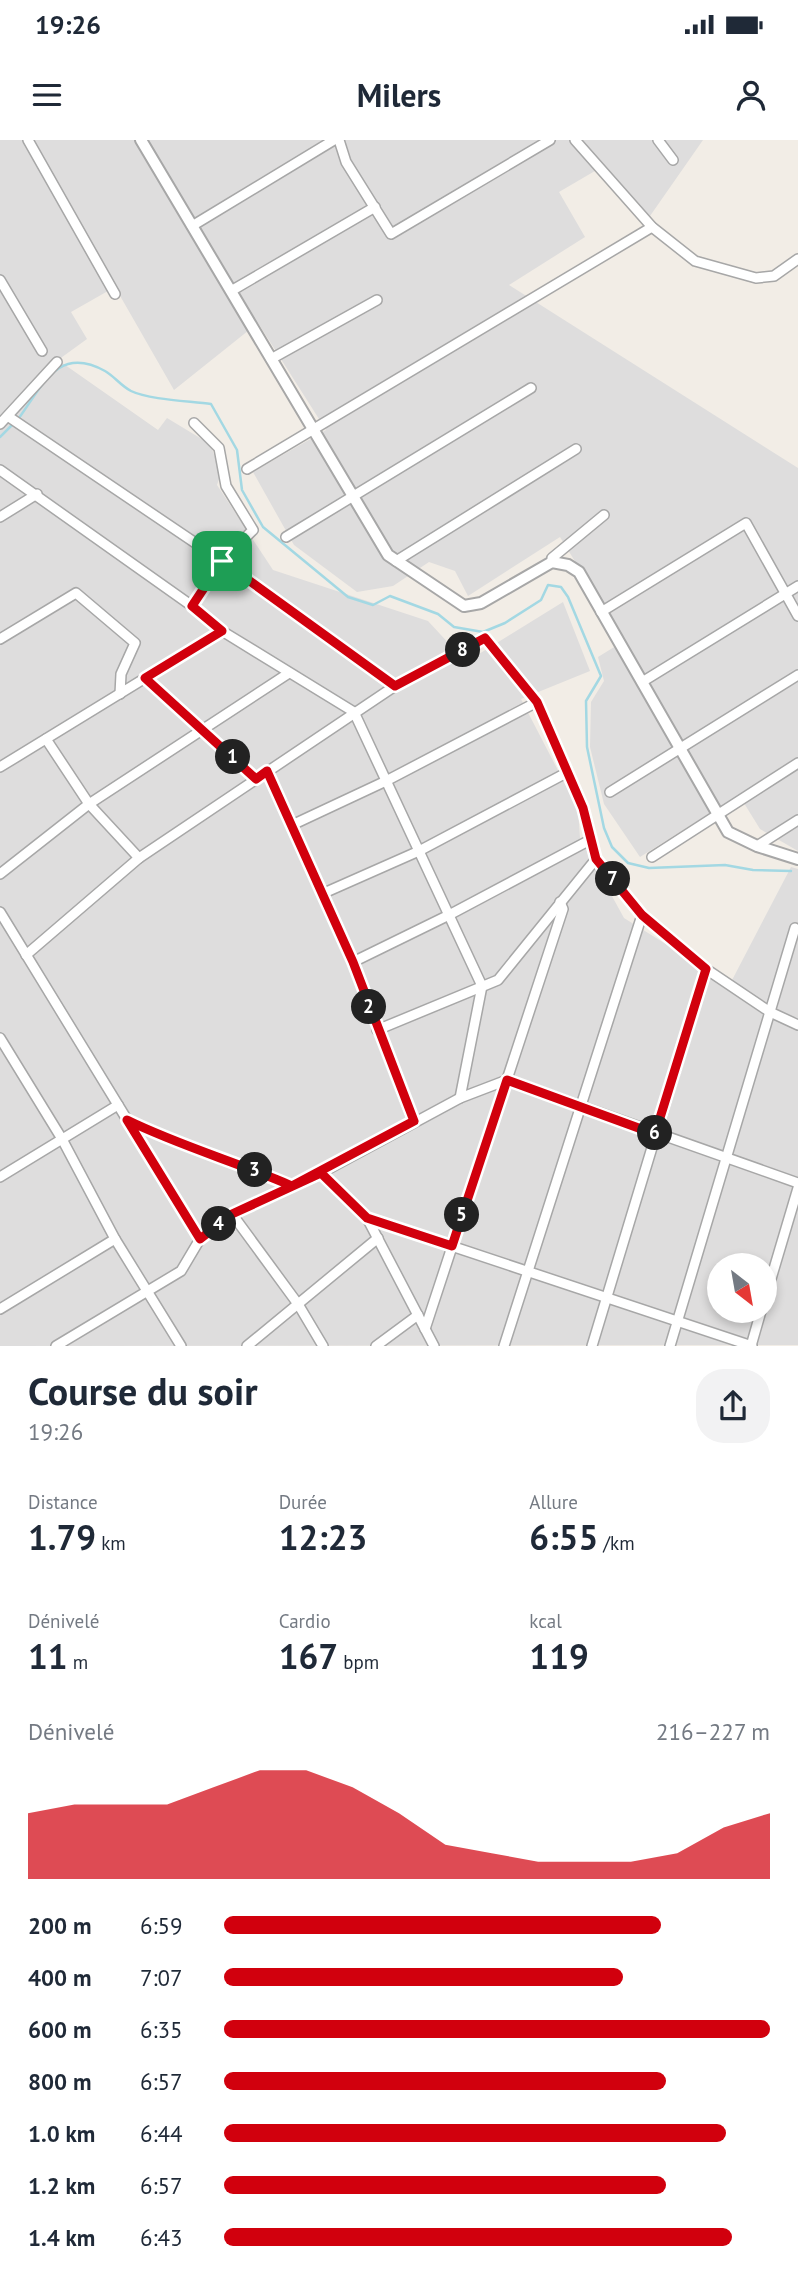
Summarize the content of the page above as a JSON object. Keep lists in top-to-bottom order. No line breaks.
{"north":"bottom right","page":{"status":"19:26","header":"Milers","pins":["8","1","7","2","6","3","5","4"],"heading":["Course du soir","19:26"],"stats":[["Distance","1.79 km"],["Durée","12:23"],["Allure","6:55 /km"],["Dénivelé","11 m"],["Cardio","167 bpm"],["kcal","119"]],"chart":["Dénivelé","216–227 m"],"list":[{"name":"200 m","note":"6:59"},{"name":"400 m","note":"7:07"},{"name":"600 m","note":"6:35"},{"name":"800 m","note":"6:57"},{"name":"1.0 km","note":"6:44"},{"name":"1.2 km","note":"6:57"},{"name":"1.4 km","note":"6:43"}]}}
